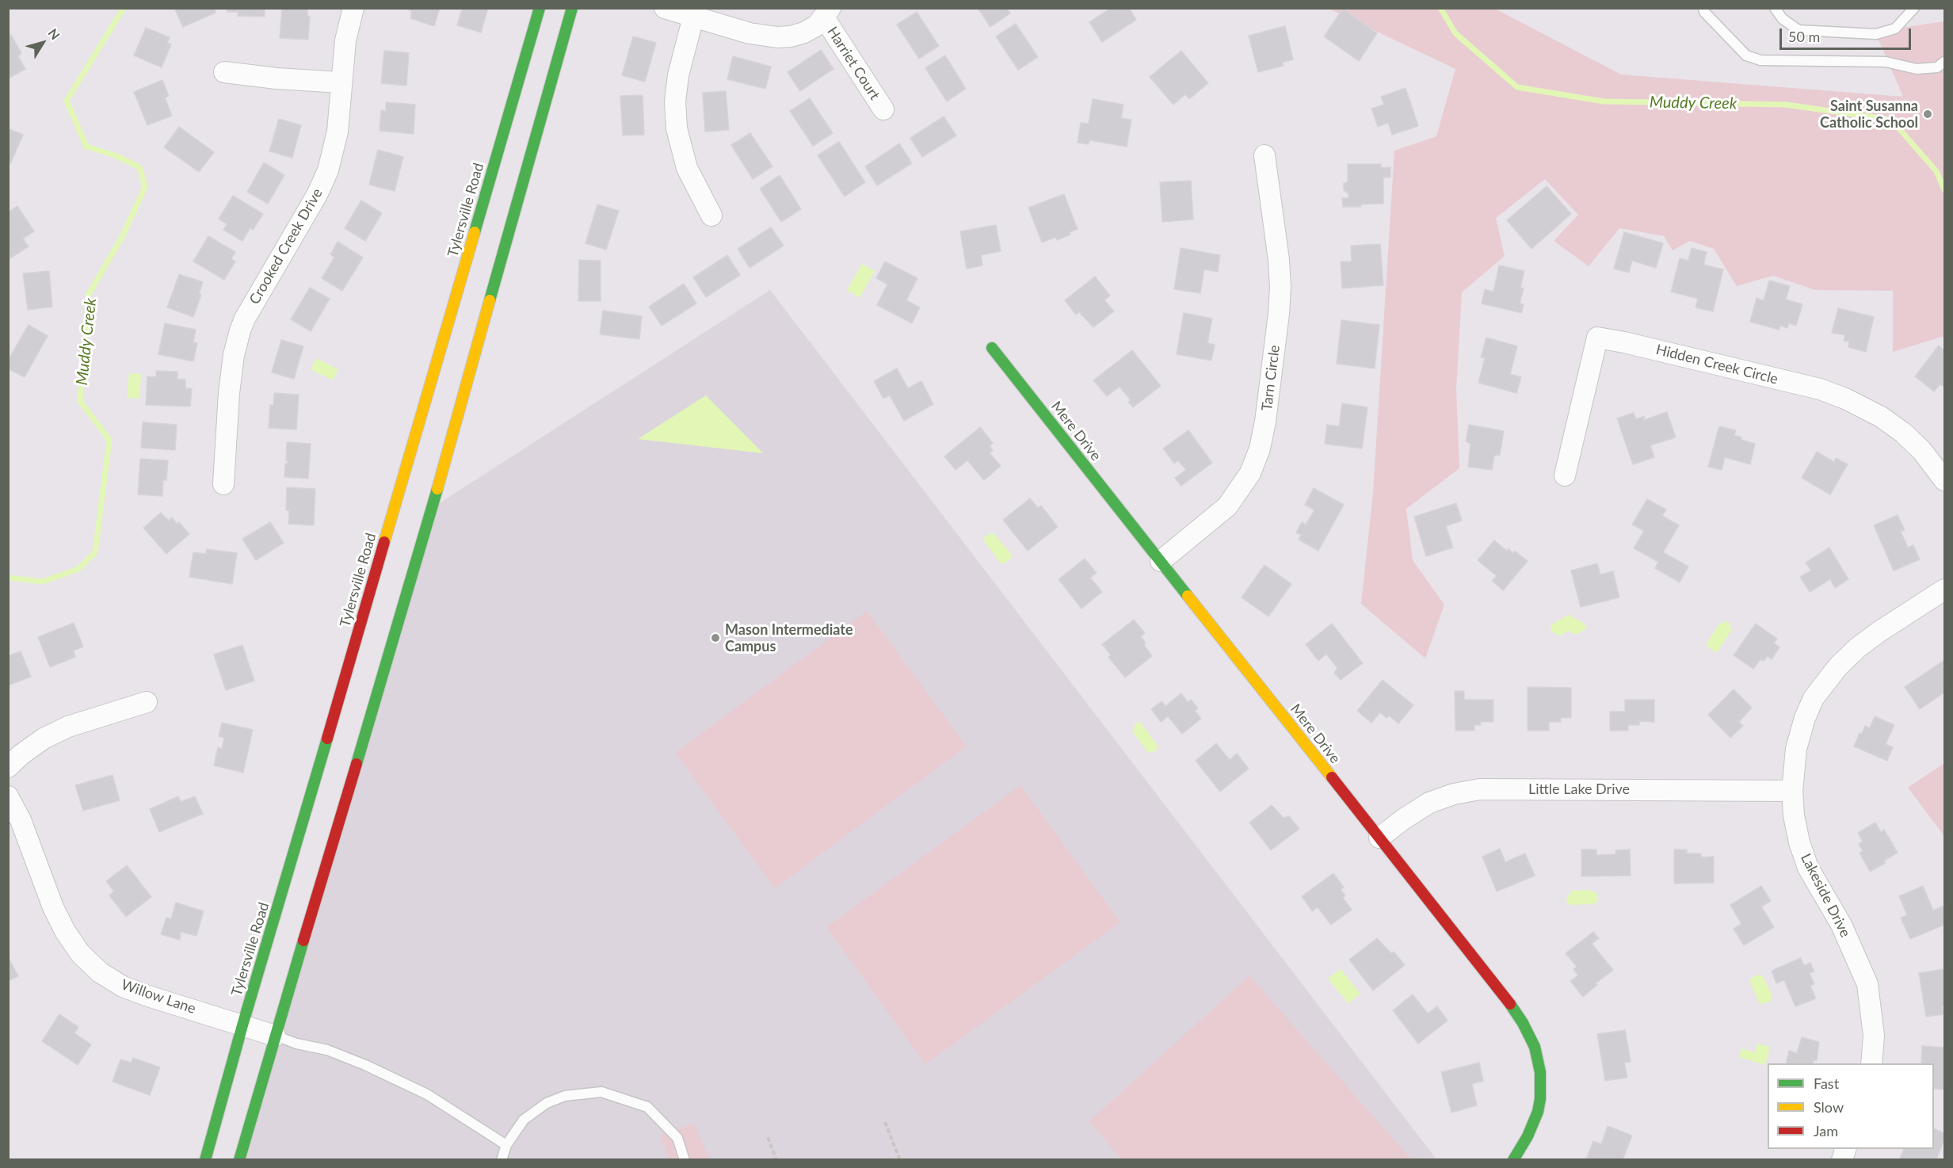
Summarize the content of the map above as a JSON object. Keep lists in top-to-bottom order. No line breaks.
{"streets":{"main road":["Tylersville Road","Mere Drive"],"street":["Harriet Court","Crooked Creek Drive","Hidden Creek Circle","Tarn Circle","Little Lake Drive","Lakeside Drive","Willow Lane"]},"crossings":[["Tylersville Road","Willow Lane"],["Tarn Circle","Mere Drive"],["Mere Drive","Little Lake Drive"],["Little Lake Drive","Lakeside Drive"]],"water":["Muddy Creek"],"places":["Saint Susanna Catholic School","Mason Intermediate Campus"],"legend":["Fast","Slow","Jam"],"scale_bar":"50 m","north":"top right"}
